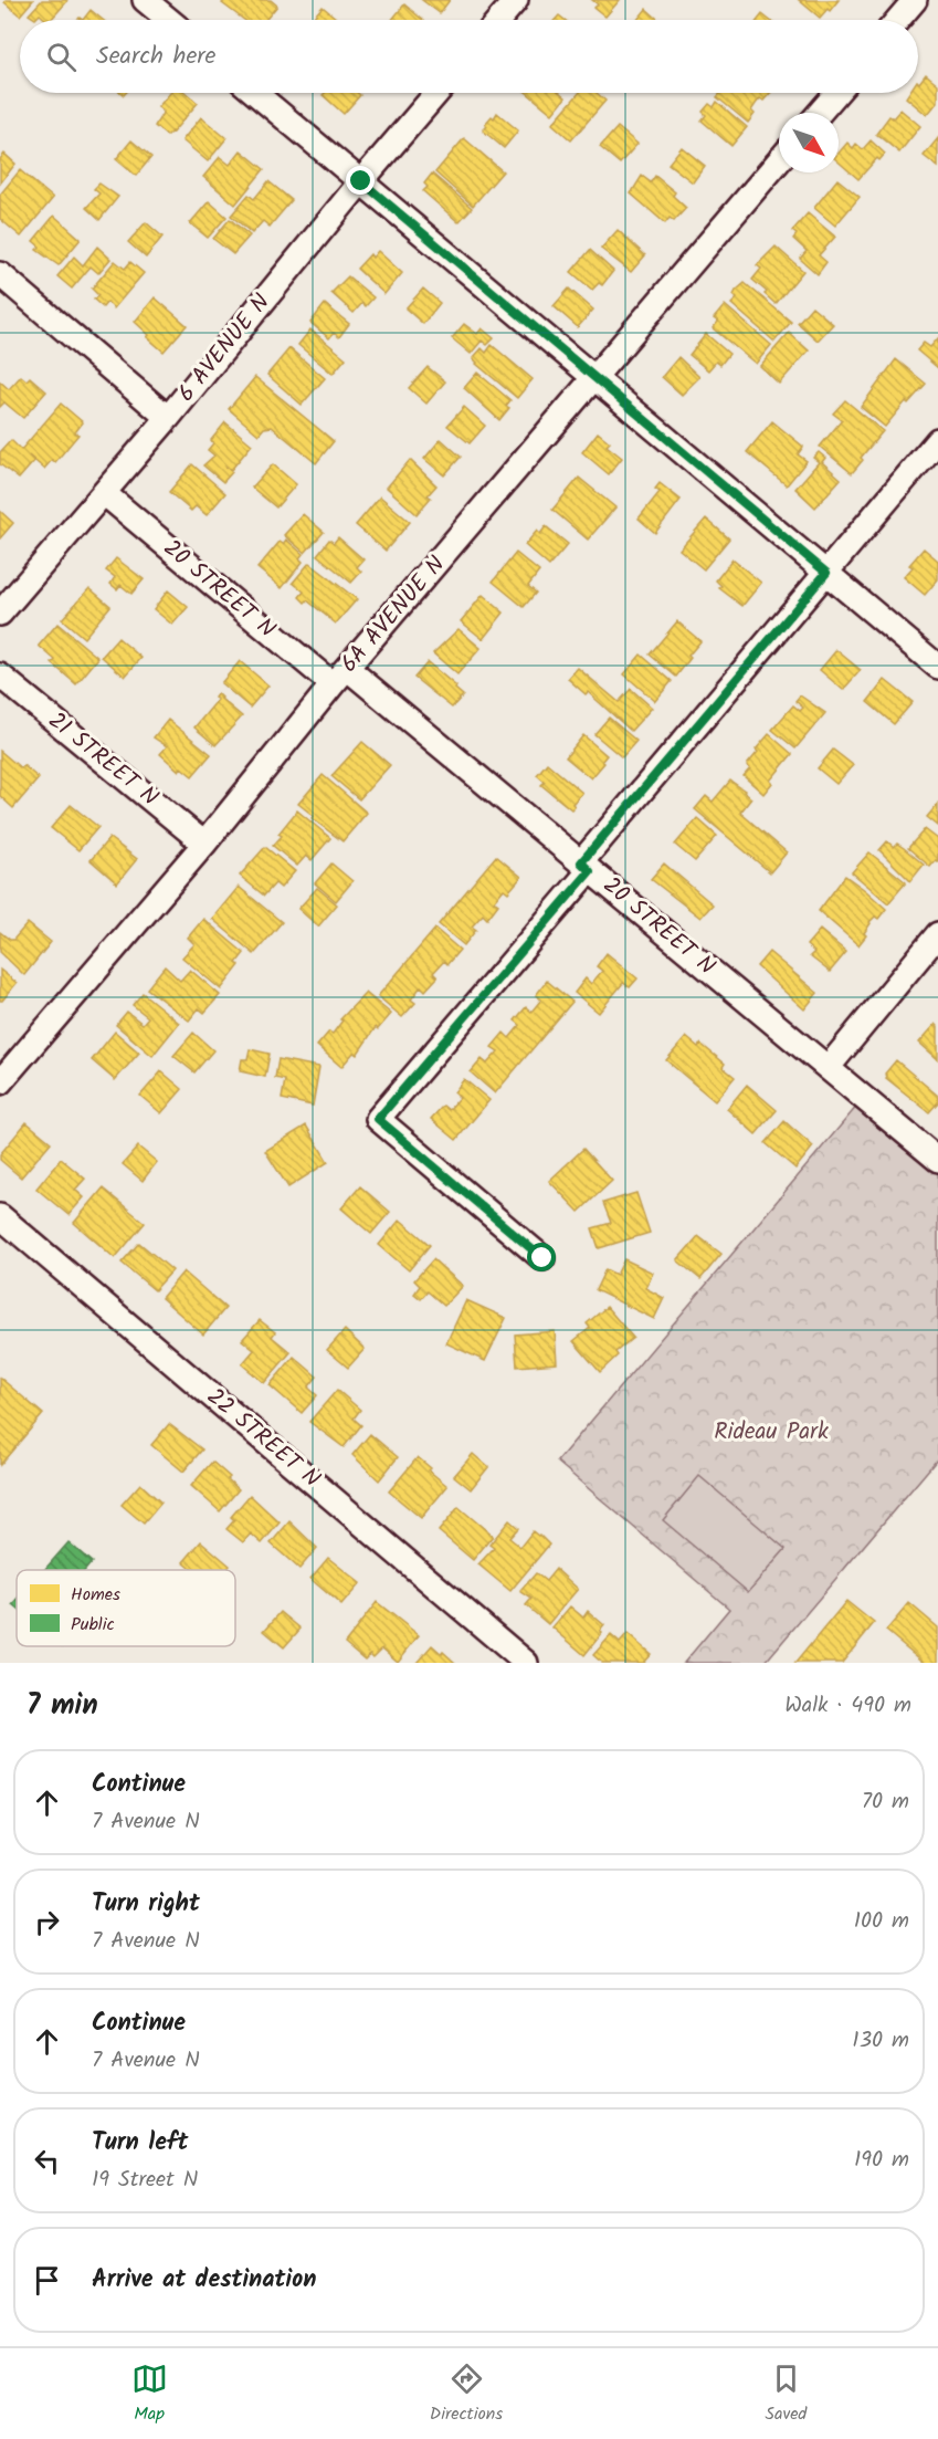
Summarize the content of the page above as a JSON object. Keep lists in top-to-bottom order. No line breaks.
{"streets":{"street":["6 AVENUE N","20 STREET N","6A AVENUE N","21 STREET N","22 STREET N"]},"crossings":[["6 AVENUE N","20 STREET N"],["20 STREET N","6A AVENUE N"],["6A AVENUE N","21 STREET N"]],"parks":["Rideau Park"],"legend":["Homes","Public"],"north":"bottom right","page":{"search":"Search here","heading":["7 min","Walk · 490 m"],"list":[["Continue","7 Avenue N","70 m"],["Turn right","7 Avenue N","100 m"],["Continue","7 Avenue N","130 m"],["Turn left","19 Street N","190 m"],"Arrive at destination"],"nav":["Map","Directions","Saved"]}}
